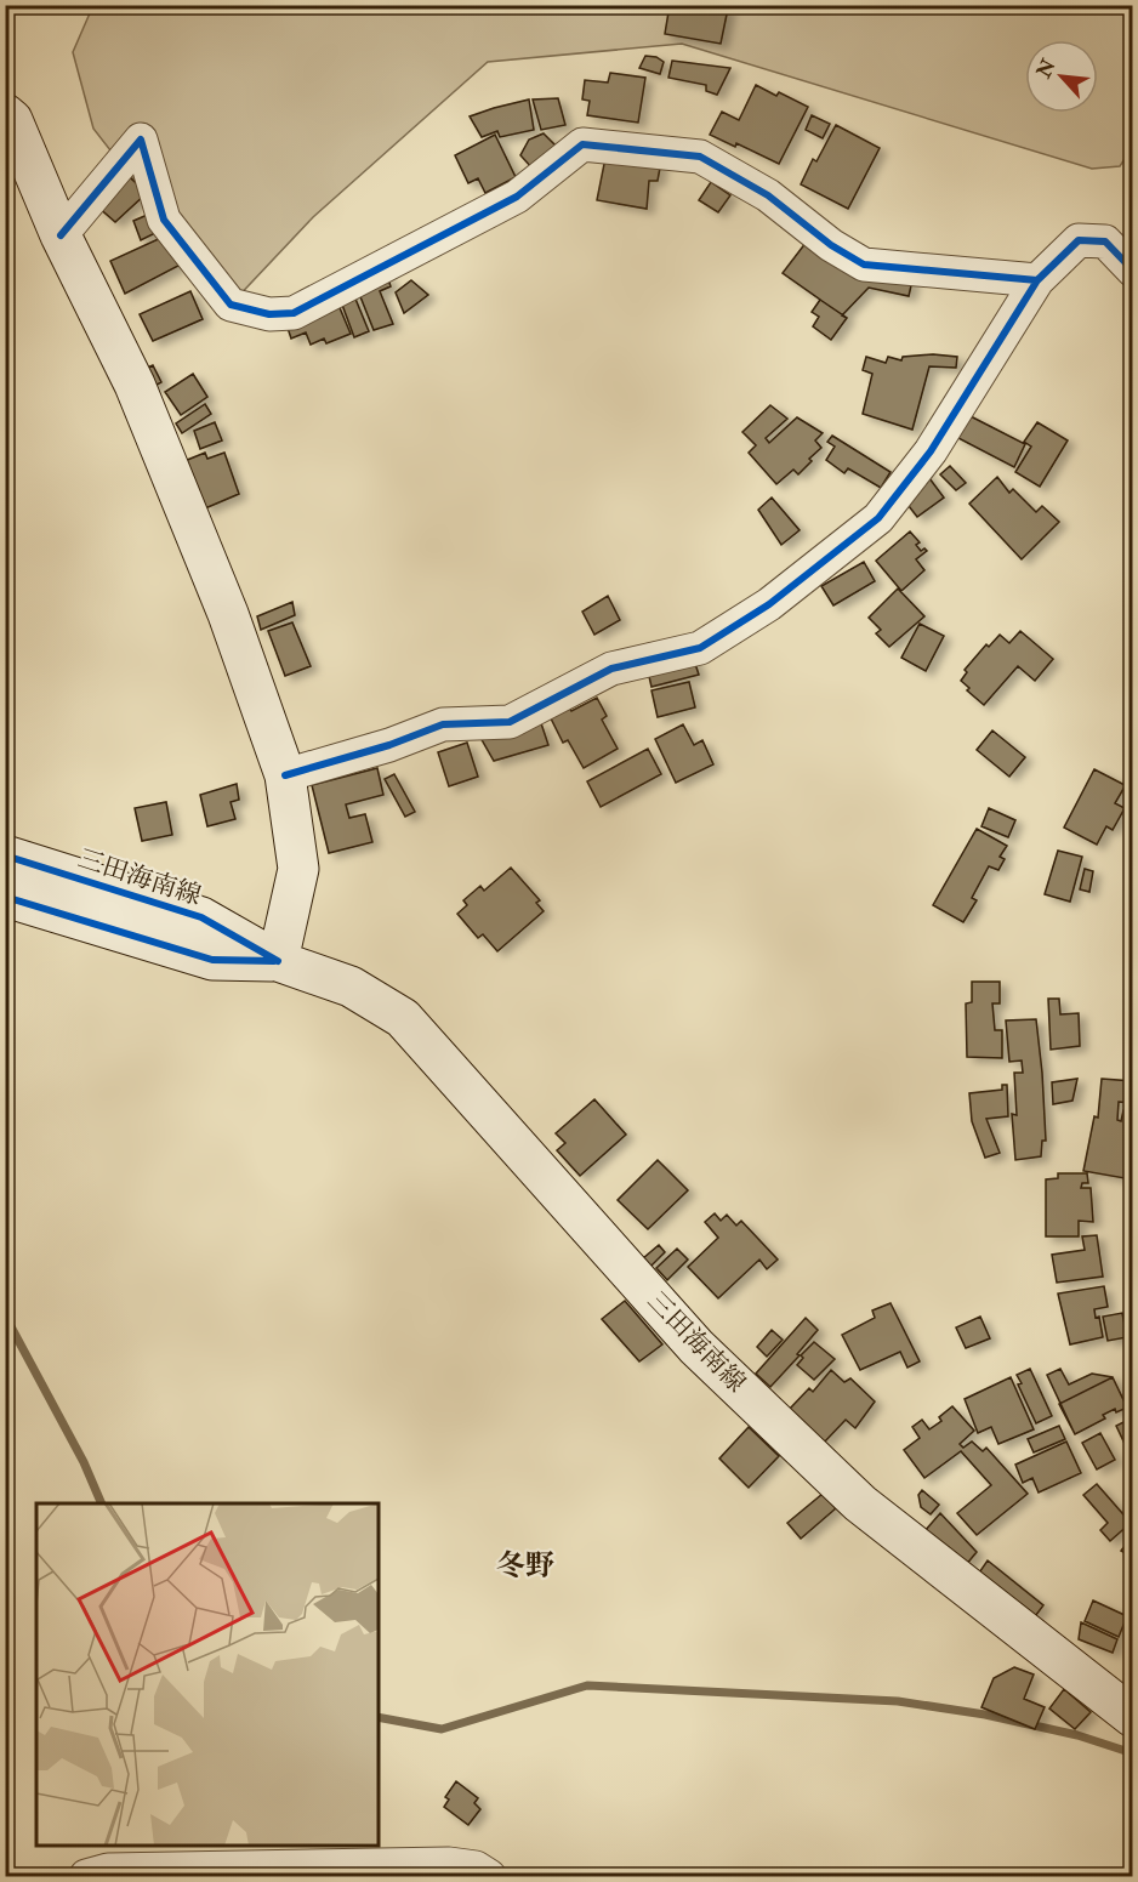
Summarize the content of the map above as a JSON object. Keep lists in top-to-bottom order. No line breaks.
{"streets":{"main road":["三田海南線"]},"districts":["冬野"],"north":"top left"}
